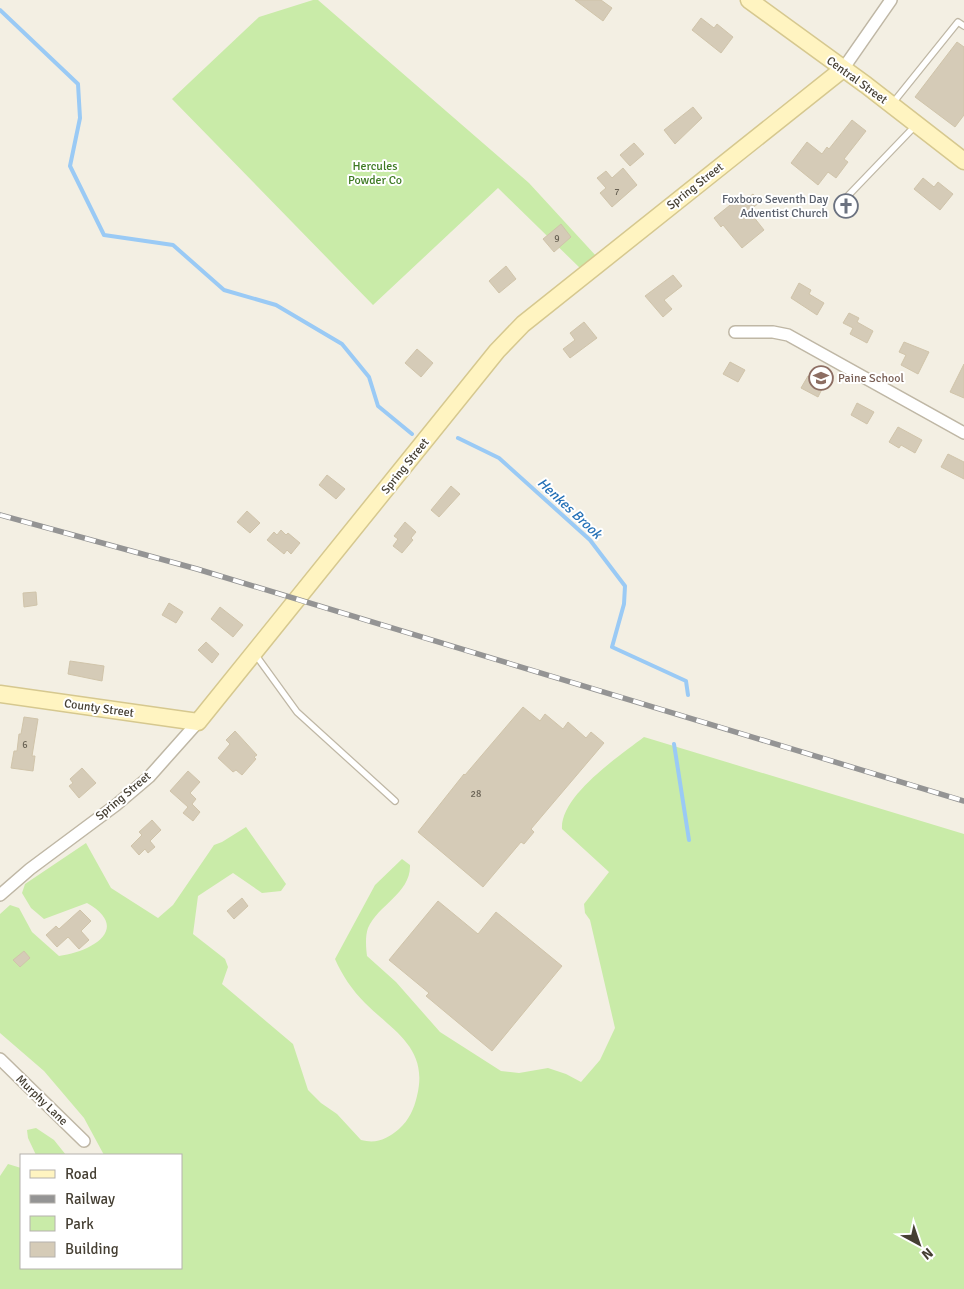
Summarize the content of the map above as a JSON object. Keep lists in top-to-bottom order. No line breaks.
{"streets":{"street":["Central Street","Spring Street","County Street","Murphy Lane"]},"crossings":[["Central Street","Spring Street"],["Spring Street","County Street"]],"water":["Henkes Brook"],"parks":["Hercules Powder Co"],"places":{"church":["Foxboro Seventh Day Adventist Church"],"school or university":["Paine School"]},"house_numbers":["7","9","6","28"],"legend":["Road","Railway","Park","Building"],"north":"bottom right"}
